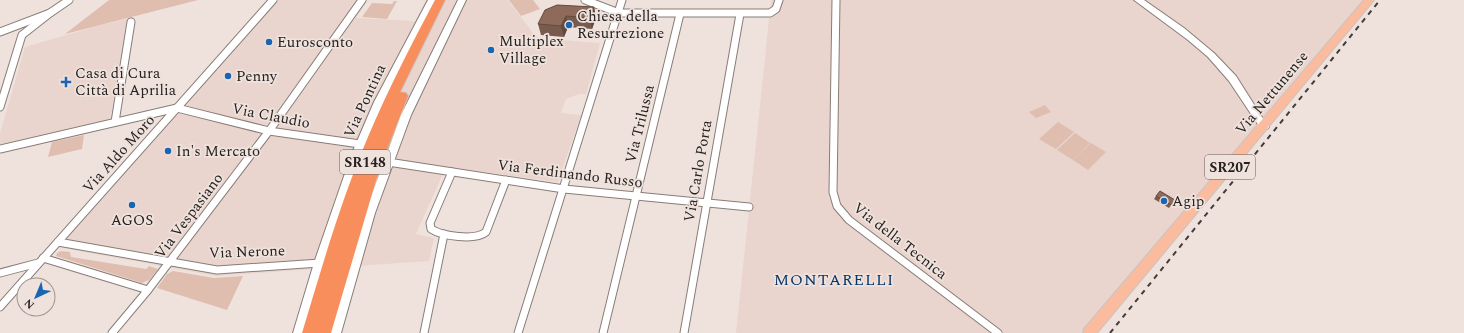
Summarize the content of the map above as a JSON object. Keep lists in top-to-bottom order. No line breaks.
{"streets":{"highway":["SR148"],"main road":["Via Nettunense","SR207"],"street":["Via Pontina","Via Claudio","Via Trilussa","Via Aldo Moro","Via Carlo Porta","Via Ferdinando Russo","Via Vespasiano","Via della Tecnica","Via Nerone"]},"crossings":[["Via Pontina","Via Claudio"],["Via Pontina","Via Nerone"],["Via Claudio","Via Aldo Moro"],["Via Claudio","Via Vespasiano"],["Via Trilussa","Via Ferdinando Russo"],["Via Aldo Moro","Via Nerone"],["Via Carlo Porta","Via Ferdinando Russo"],["Via Vespasiano","Via Nerone"]],"districts":["MONTARELLI"],"places":{"other":["Chiesa della Resurrezione","Eurosconto","Multiplex Village","Penny","In's Mercato","Agip","AGOS"],"health":["Casa di Cura Città di Aprilia"]},"north":"bottom left"}
